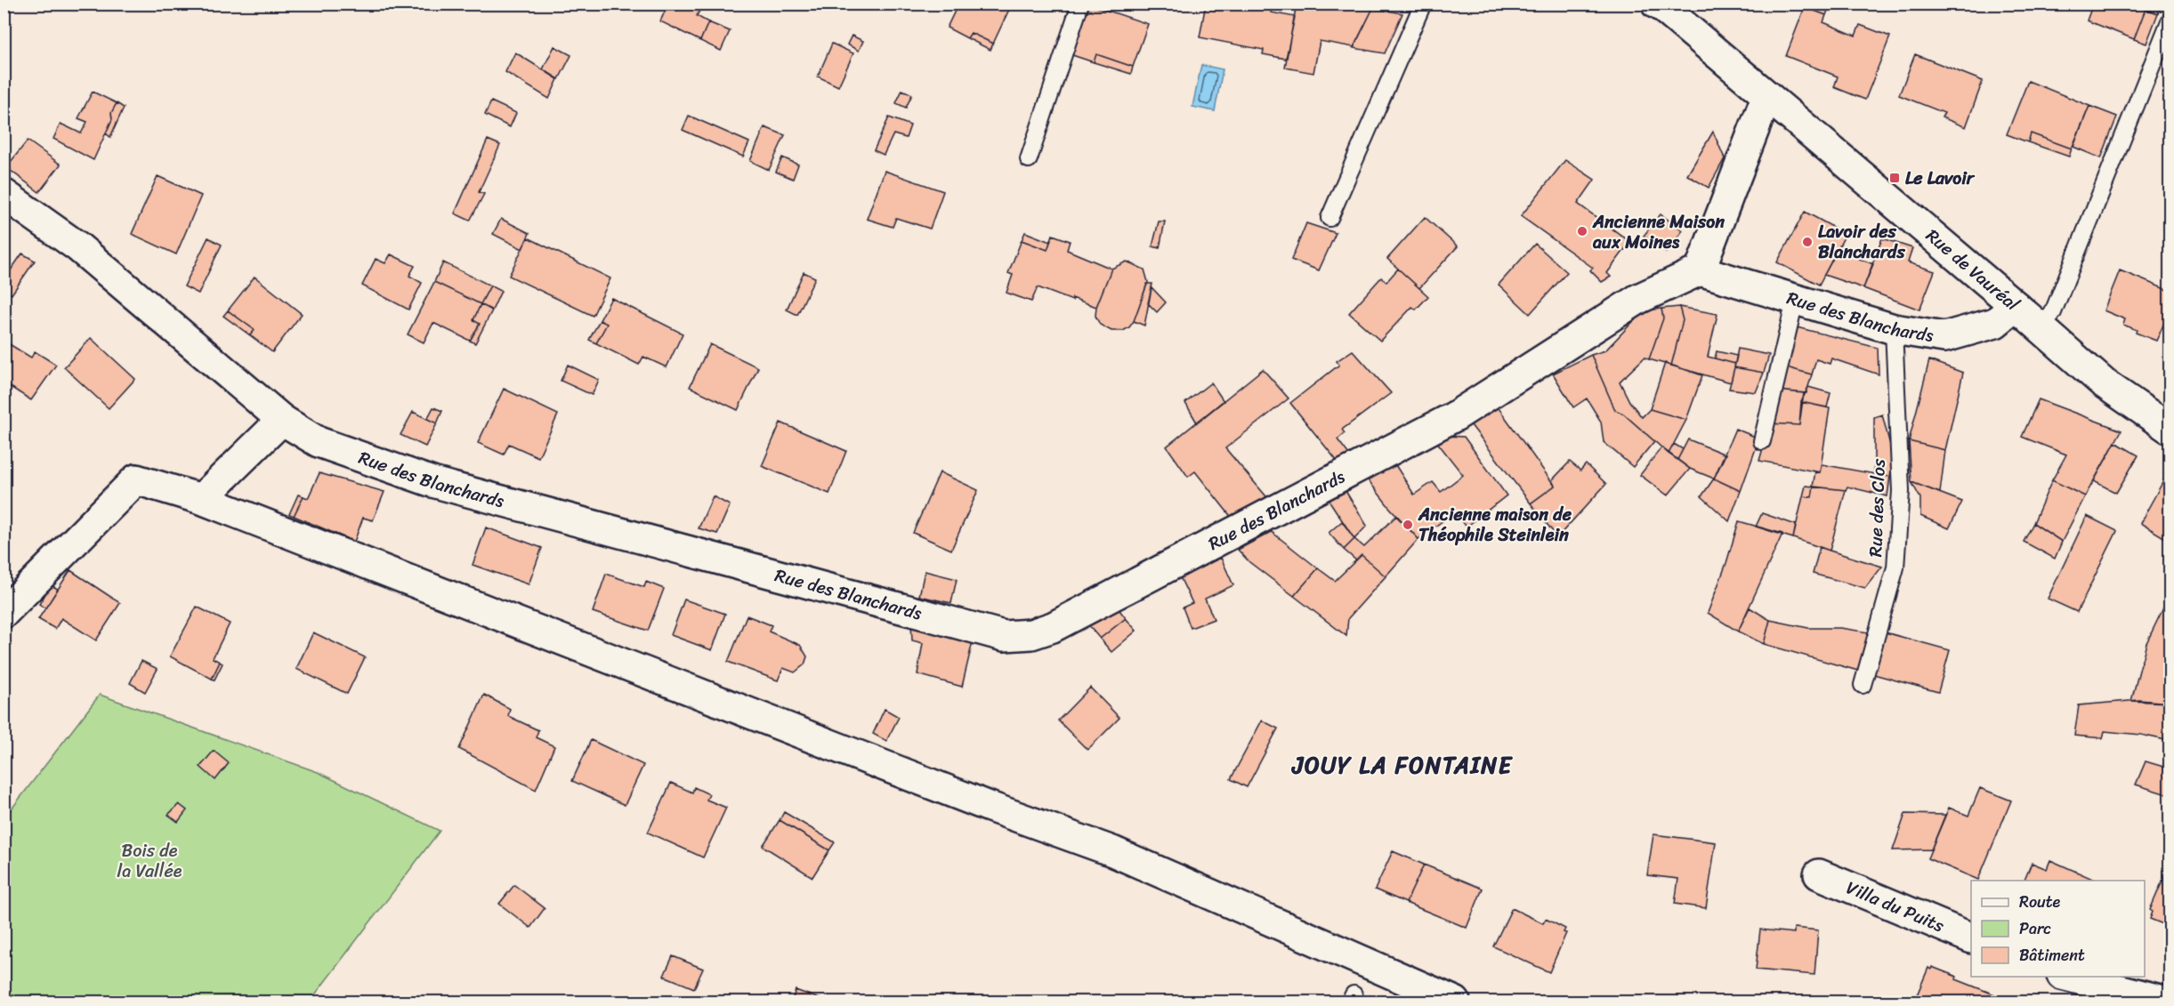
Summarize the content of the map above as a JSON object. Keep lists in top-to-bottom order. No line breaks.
{"streets":{"street":["Rue de Vauréal","Rue des Blanchards","Villa du Puits"],"lane":["Rue des Clos"]},"crossings":[["Rue de Vauréal","Rue des Blanchards"],["Rue des Blanchards","Rue des Clos"]],"districts":["JOUY LA FONTAINE"],"parks":["Bois de la Vallée"],"places":{"transit":["Le Lavoir"],"other":["Ancienne Maison aux Moines","Lavoir des Blanchards","Ancienne maison de Théophile Steinlein"]},"legend":["Route","Parc","Bâtiment"]}
